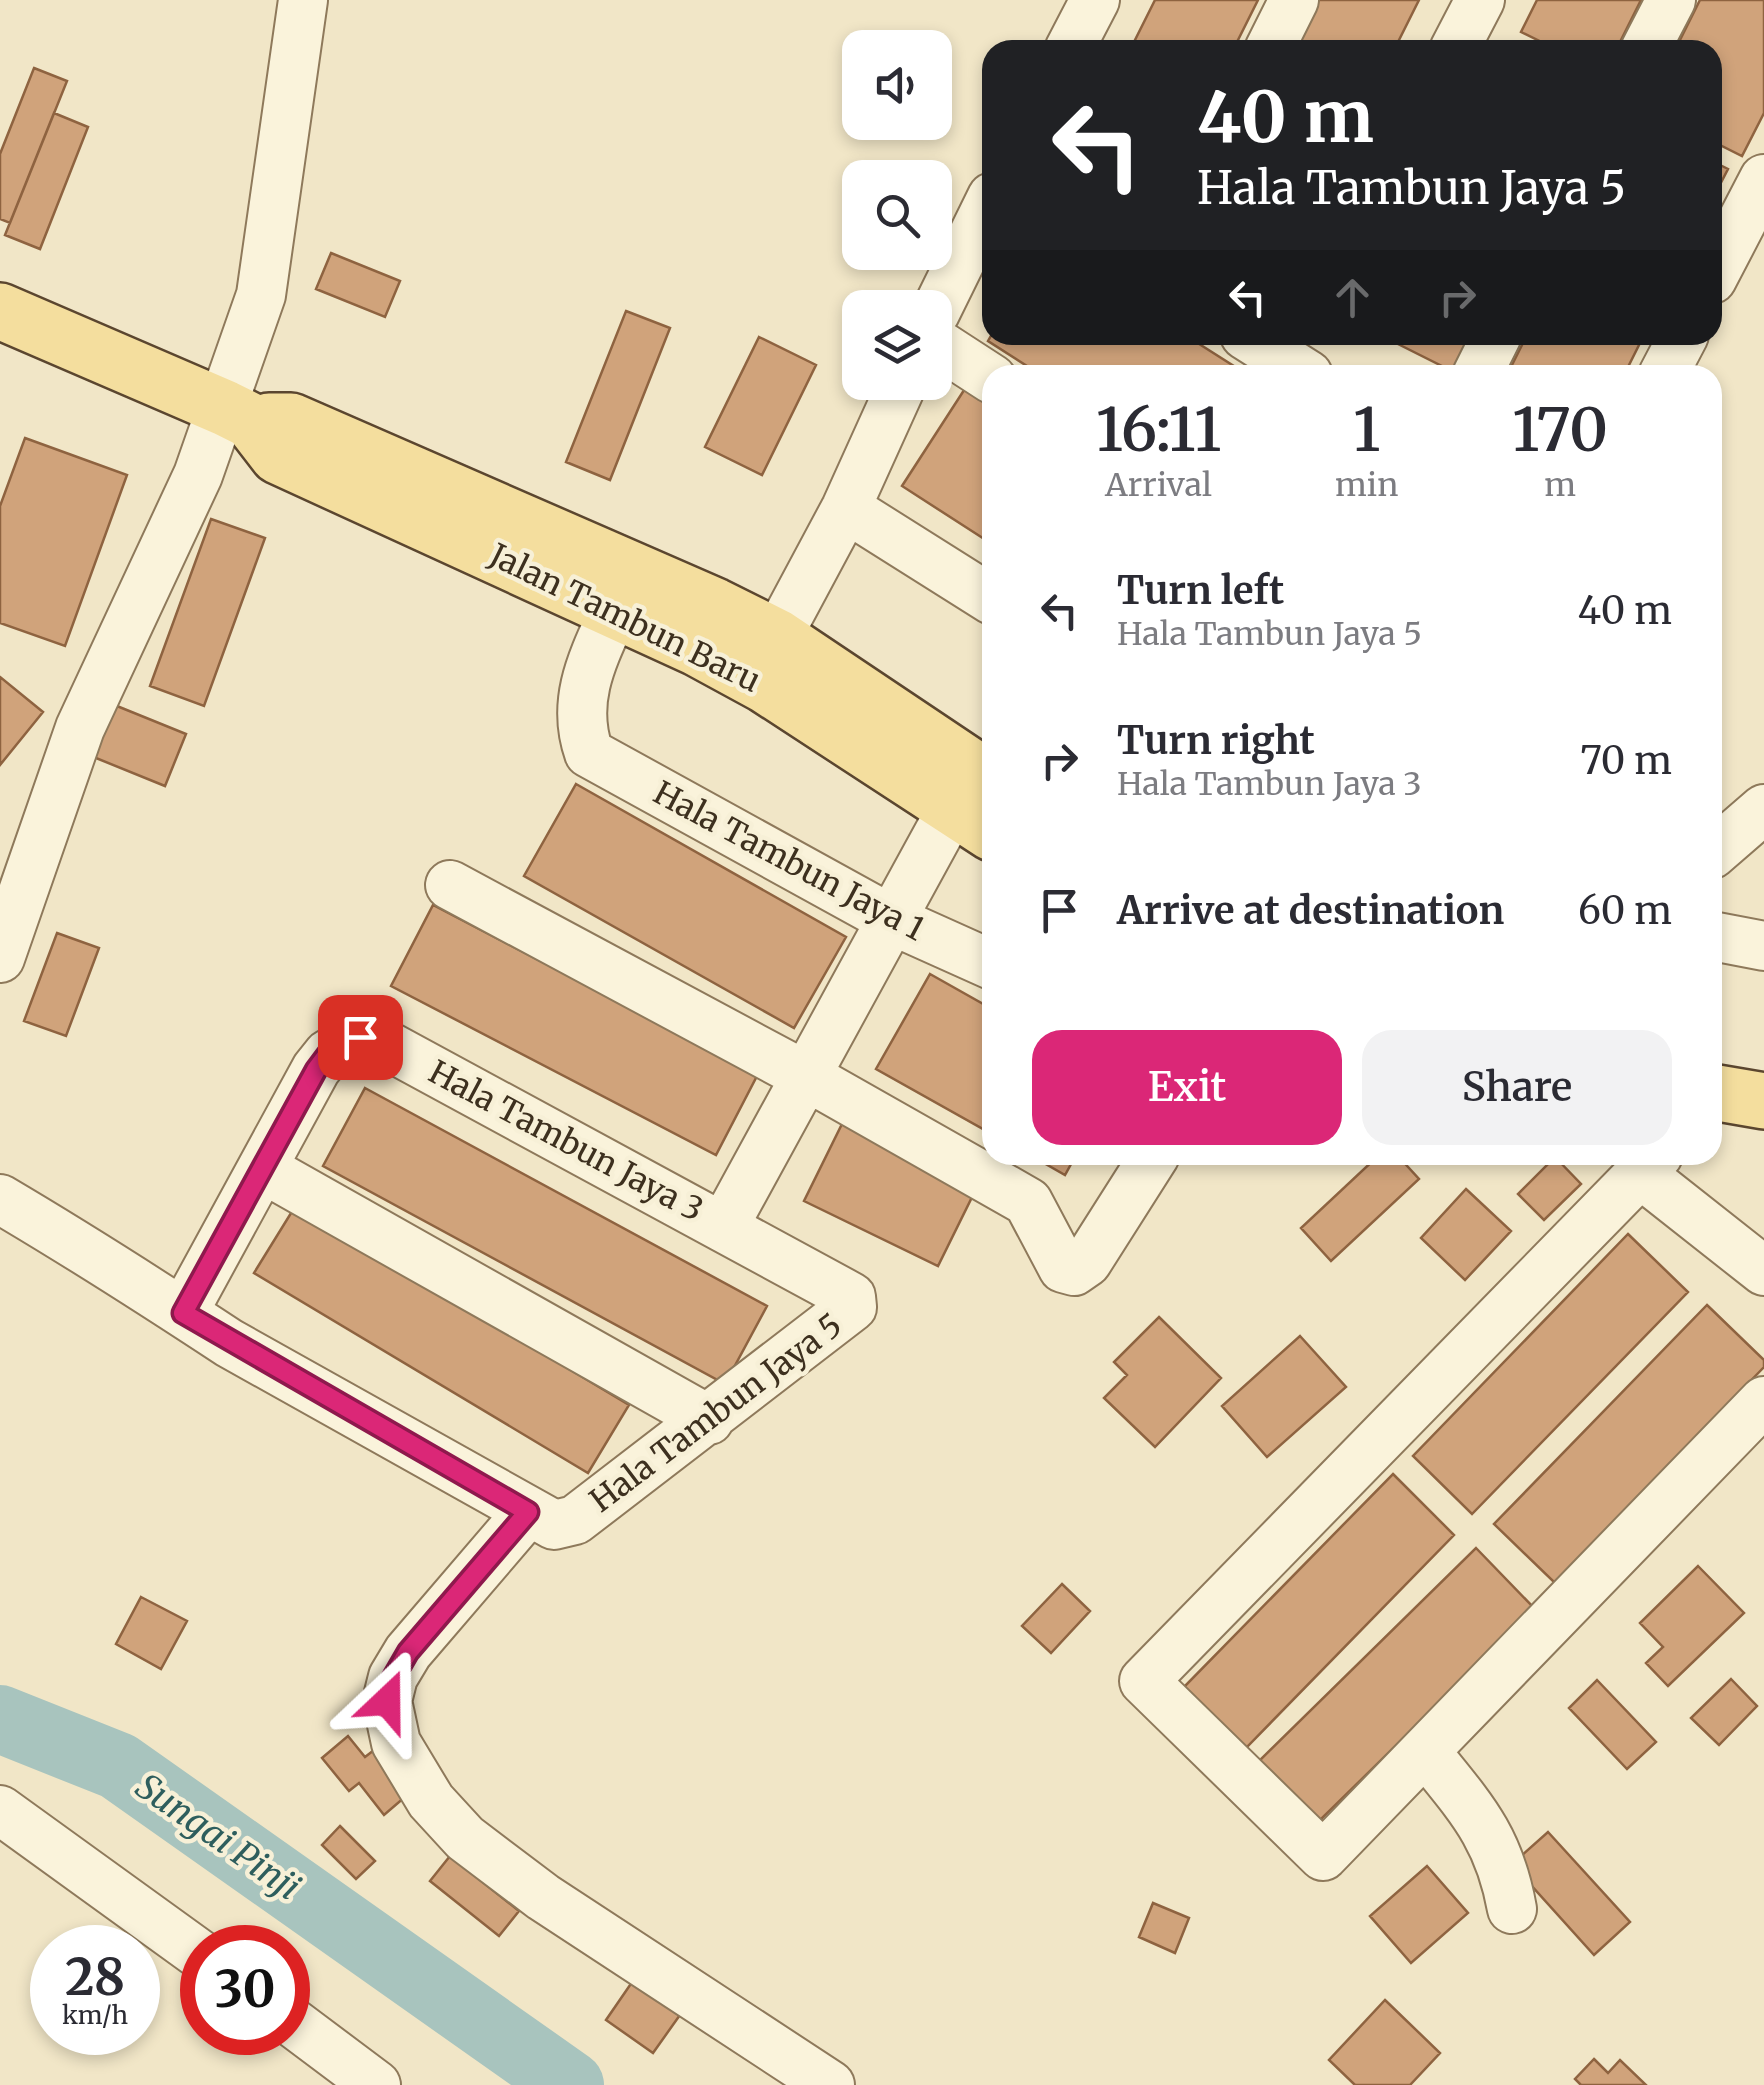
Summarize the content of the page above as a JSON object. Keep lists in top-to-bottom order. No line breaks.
{"streets":{"main road":["Jalan Tambun Baru"],"street":["Hala Tambun Jaya 1","Hala Tambun Jaya 3","Hala Tambun Jaya 5"]},"crossings":[["Jalan Tambun Baru","Hala Tambun Jaya 1"],["Hala Tambun Jaya 3","Hala Tambun Jaya 5"]],"water":["Sungai Pinji"],"page":{"turn":["40 m","Hala Tambun Jaya 5"],"eta":["16:11","Arrival","1","min","170","m"],"list":[{"name":"Turn left","note":"Hala Tambun Jaya 5","value":"40 m"},{"name":"Turn right","note":"Hala Tambun Jaya 3","value":"70 m"},{"name":"Arrive at destination","value":"60 m"}],"buttons":["Exit","Share"],"speed":"28 km/h","limit":"30"}}
